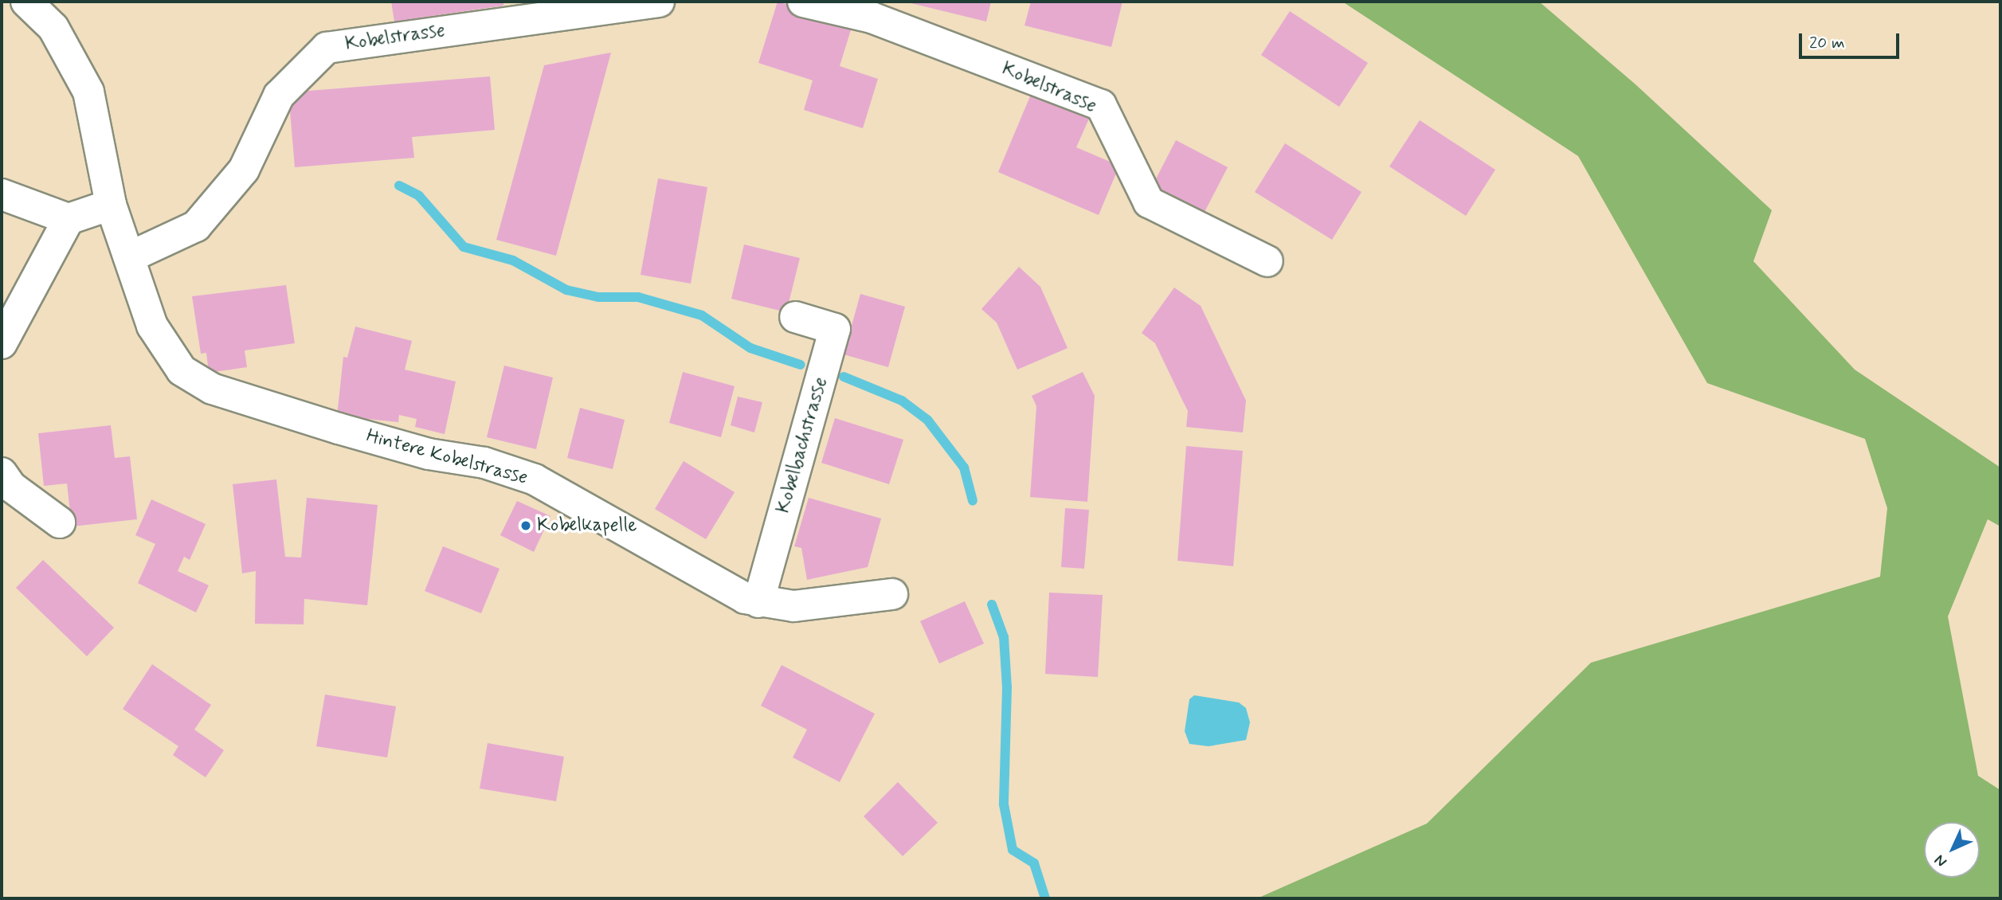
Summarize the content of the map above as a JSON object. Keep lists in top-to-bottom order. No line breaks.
{"streets":{"street":["Kobelstrasse","Kobelbachstrasse","Hintere Kobelstrasse"]},"crossings":[["Kobelstrasse","Hintere Kobelstrasse"],["Kobelbachstrasse","Hintere Kobelstrasse"]],"places":["Kobelkapelle"],"scale_bar":"20 m","north":"bottom left"}
